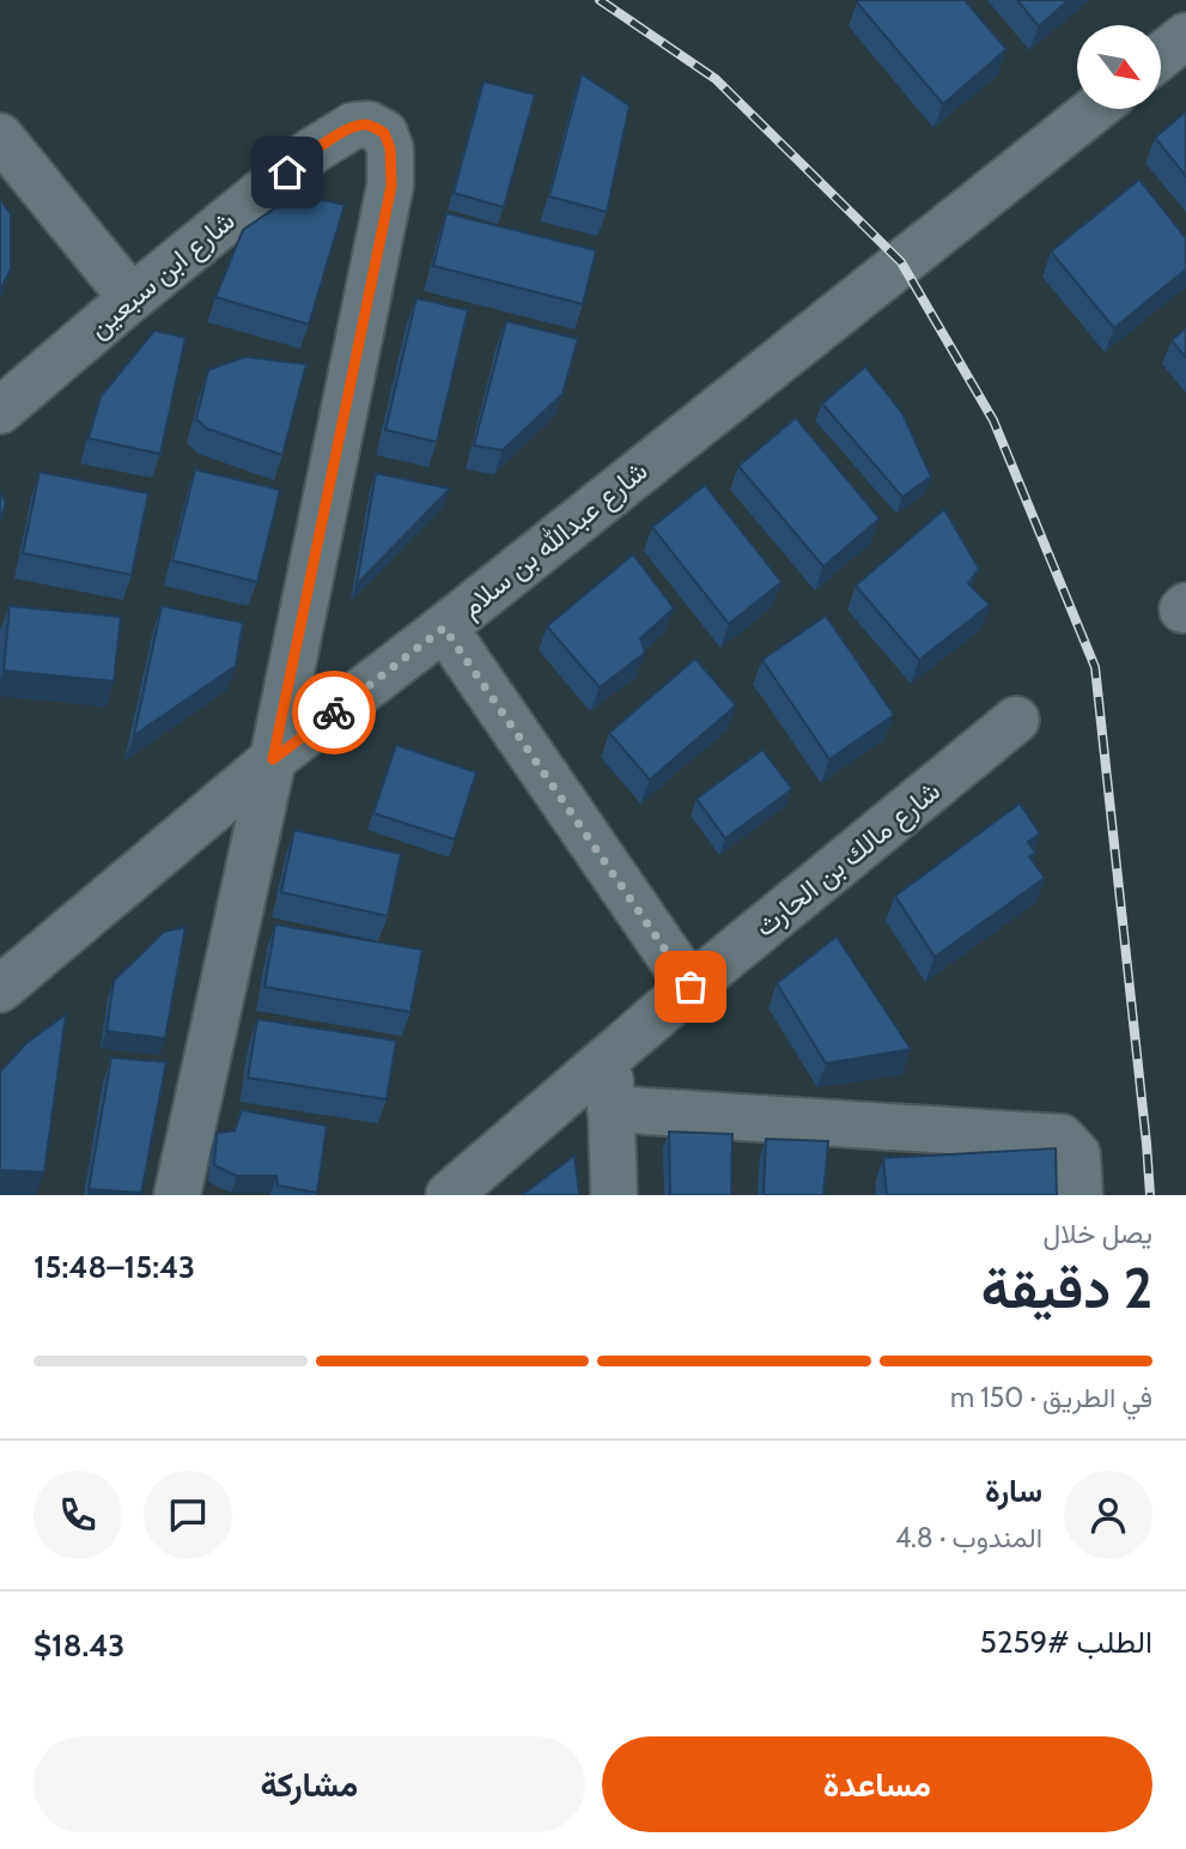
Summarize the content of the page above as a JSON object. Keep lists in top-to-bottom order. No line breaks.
{"streets":{"street":["شارع ابن سبعين","شارع عبدالله بن سلام","شارع مالك بن الحارث"]},"crossings":[["شارع ابن سبعين","شارع عبدالله بن سلام"]],"north":"bottom right","page":{"heading":["2 دقيقة","يصل خلال","15:43–15:48"],"panel":["سارة","المندوب · 4.8","الطلب #5259","$18.43"],"bar":"في الطريق · 150 m","buttons":["مساعدة","مشاركة"]}}
